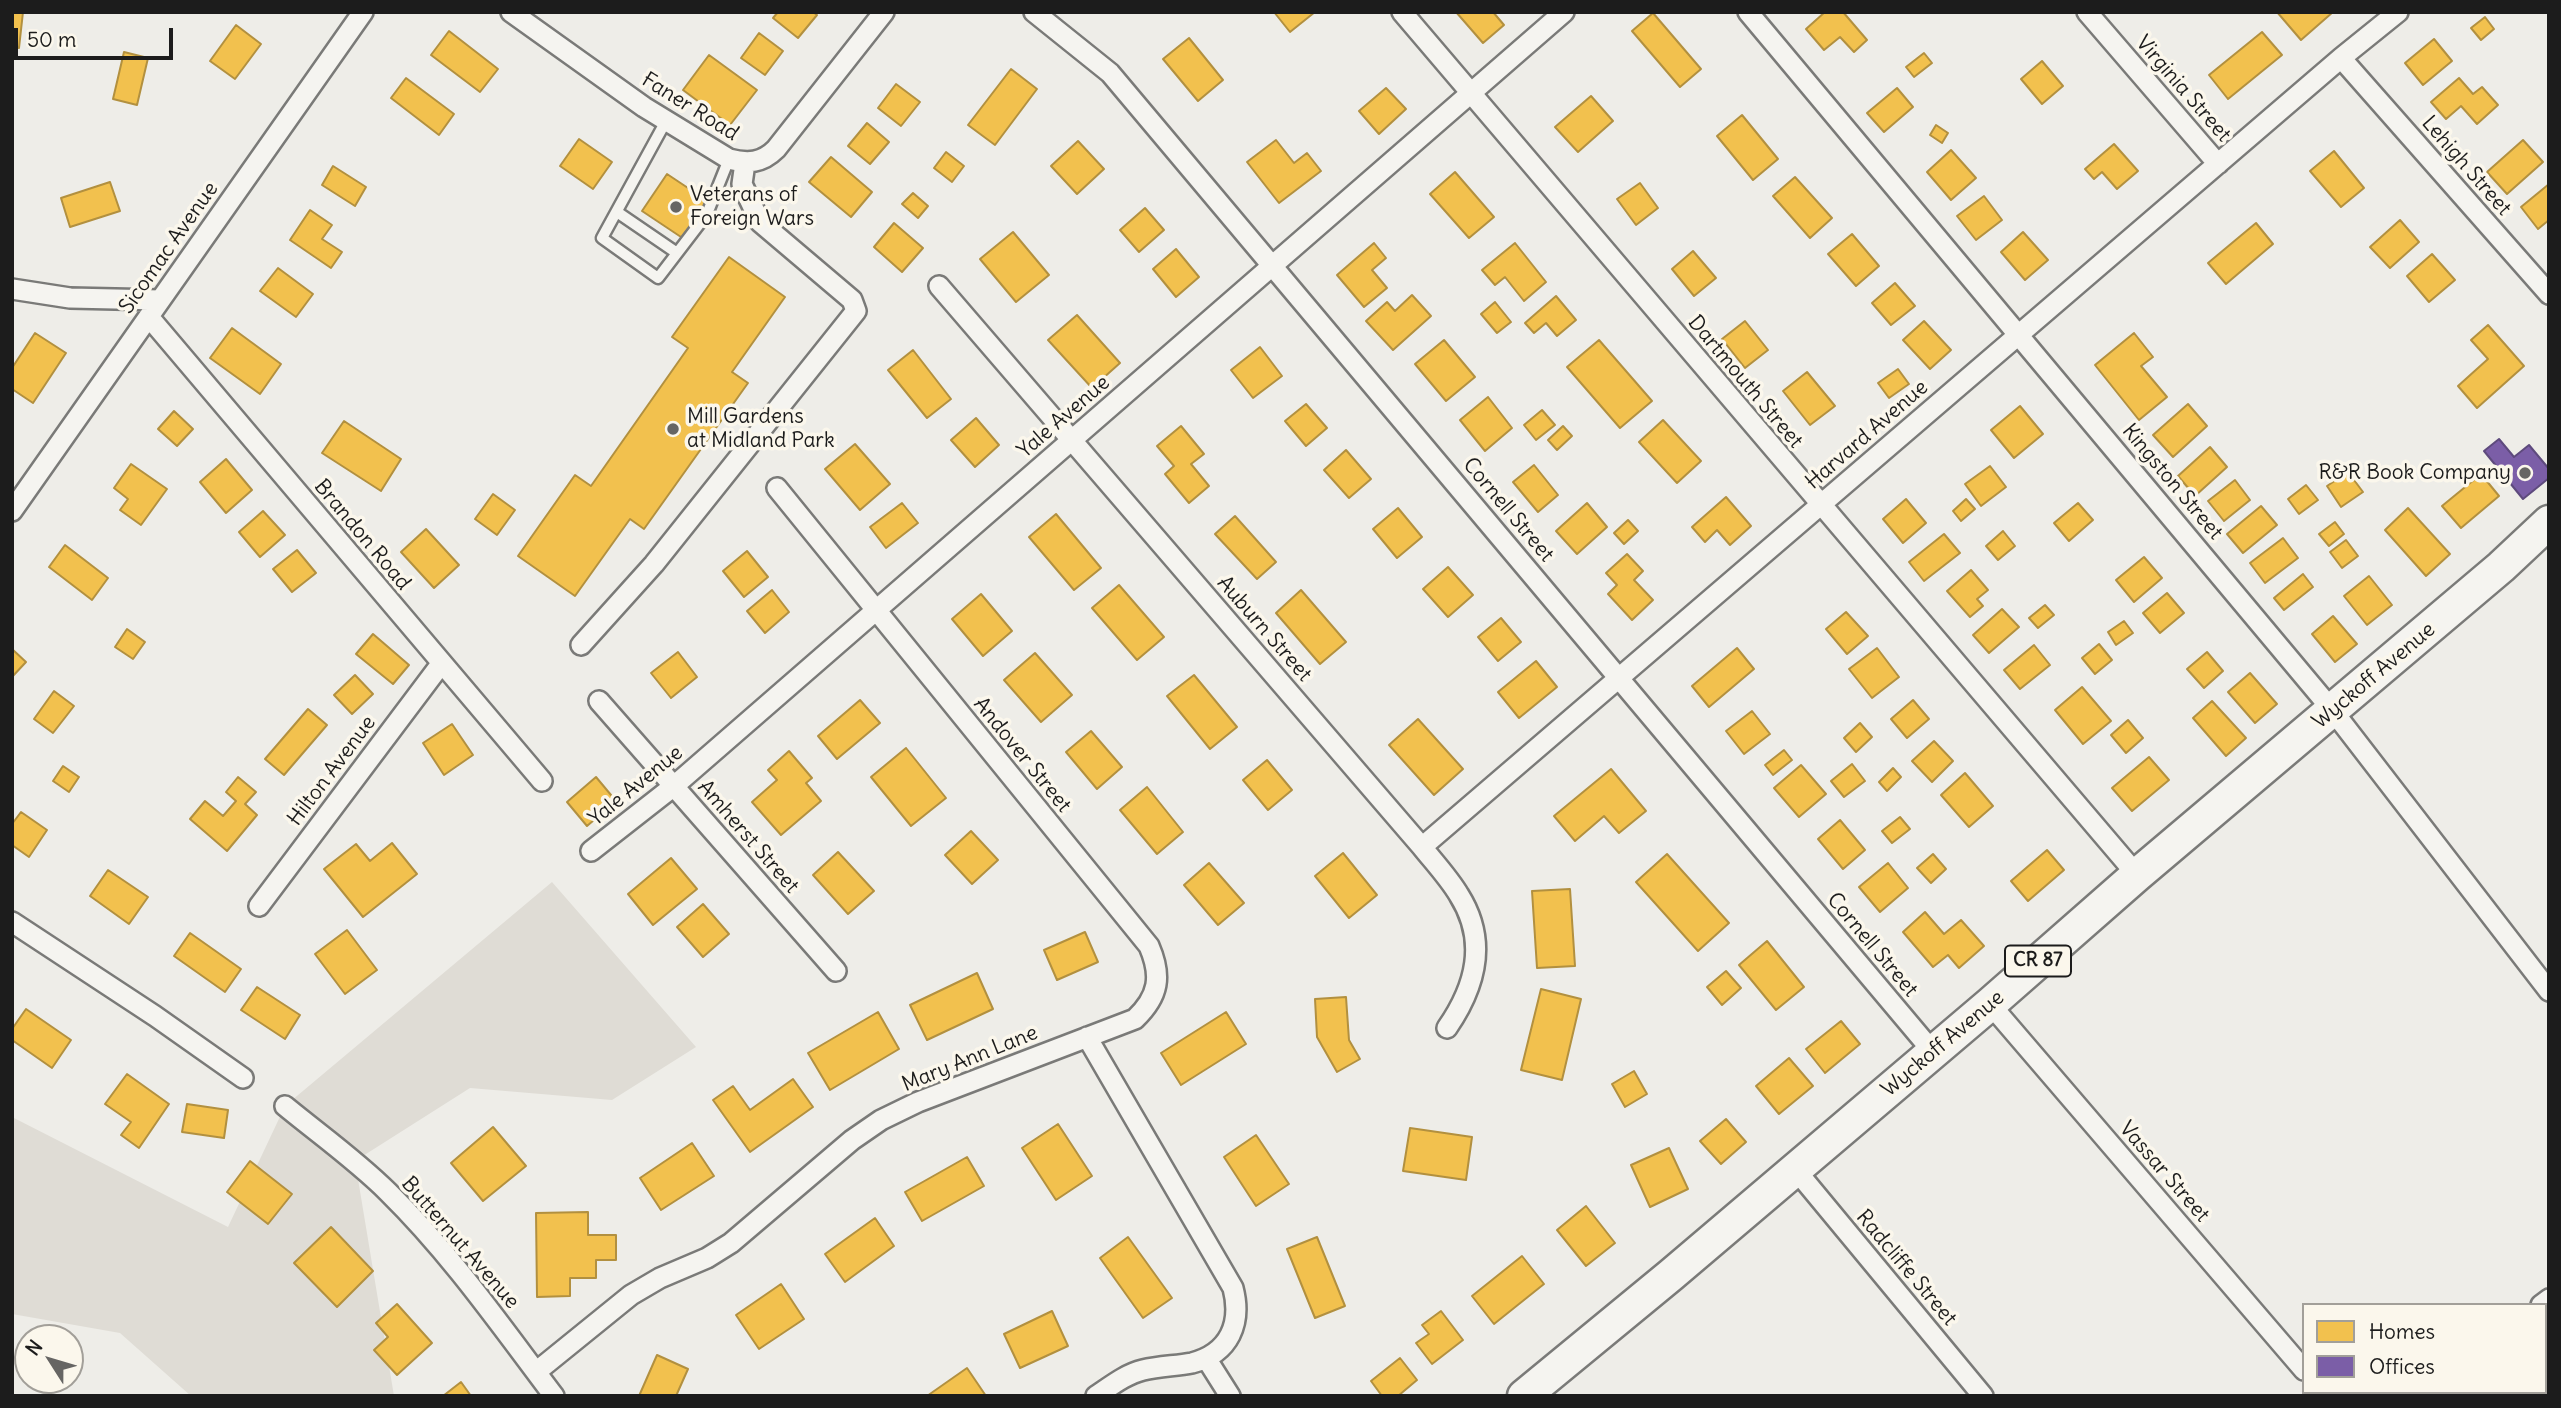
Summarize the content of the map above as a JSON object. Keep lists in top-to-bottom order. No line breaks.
{"streets":{"main road":["Wyckoff Avenue","CR 87"],"street":["Virginia Street","Faner Road","Lehigh Street","Sicomac Avenue","Dartmouth Street","Yale Avenue","Harvard Avenue","Kingston Street","Cornell Street","Brandon Road","Auburn Street","Andover Street","Hilton Avenue","Amherst Street","Mary Ann Lane","Vassar Street","Butternut Avenue","Radcliffe Street"]},"crossings":[["Virginia Street","Harvard Avenue"],["Lehigh Street","Harvard Avenue"],["Sicomac Avenue","Brandon Road"],["Dartmouth Street","Yale Avenue"],["Dartmouth Street","Harvard Avenue"],["Dartmouth Street","Wyckoff Avenue"],["Yale Avenue","Cornell Street"],["Yale Avenue","Auburn Street"],["Yale Avenue","Andover Street"],["Yale Avenue","Amherst Street"],["Harvard Avenue","Kingston Street"],["Harvard Avenue","Cornell Street"],["Harvard Avenue","Auburn Street"],["Kingston Street","Wyckoff Avenue"],["Cornell Street","Wyckoff Avenue"],["Brandon Road","Hilton Avenue"],["Wyckoff Avenue","Vassar Street"],["Wyckoff Avenue","Radcliffe Street"],["Andover Street","Mary Ann Lane"],["Mary Ann Lane","Butternut Avenue"]],"places":["Veterans of Foreign Wars","Mill Gardens at Midland Park","R&R Book Company"],"legend":["Homes","Offices"],"scale_bar":"50 m","north":"top left"}
